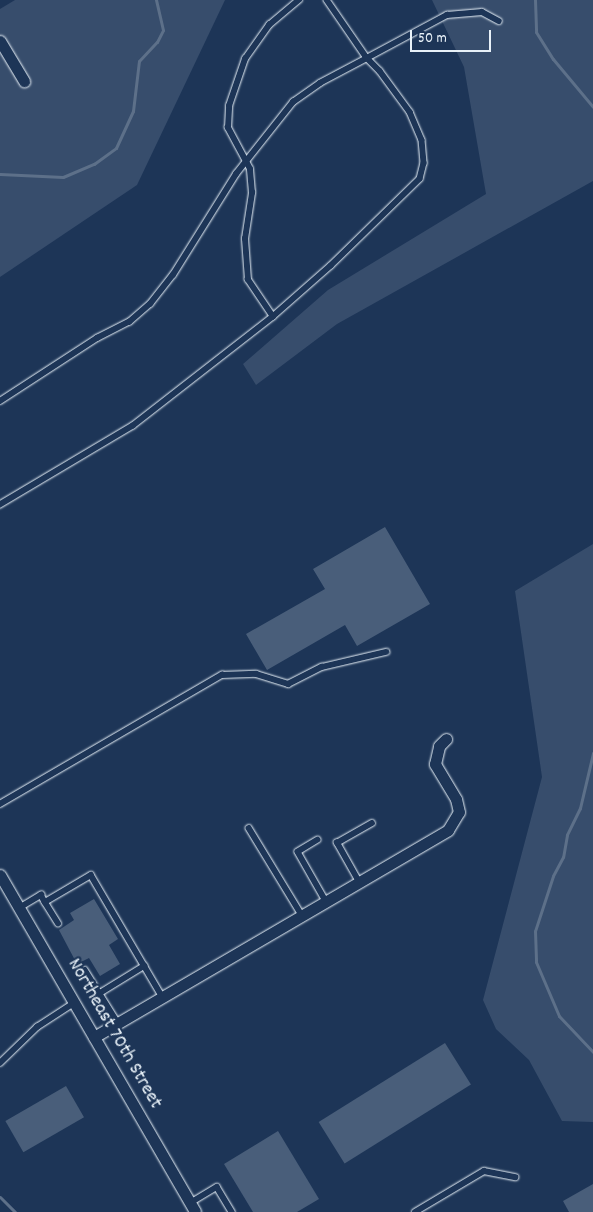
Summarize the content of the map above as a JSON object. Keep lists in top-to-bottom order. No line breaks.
{"streets":{"street":["Northeast 70th Street"]},"scale_bar":"50 m"}
